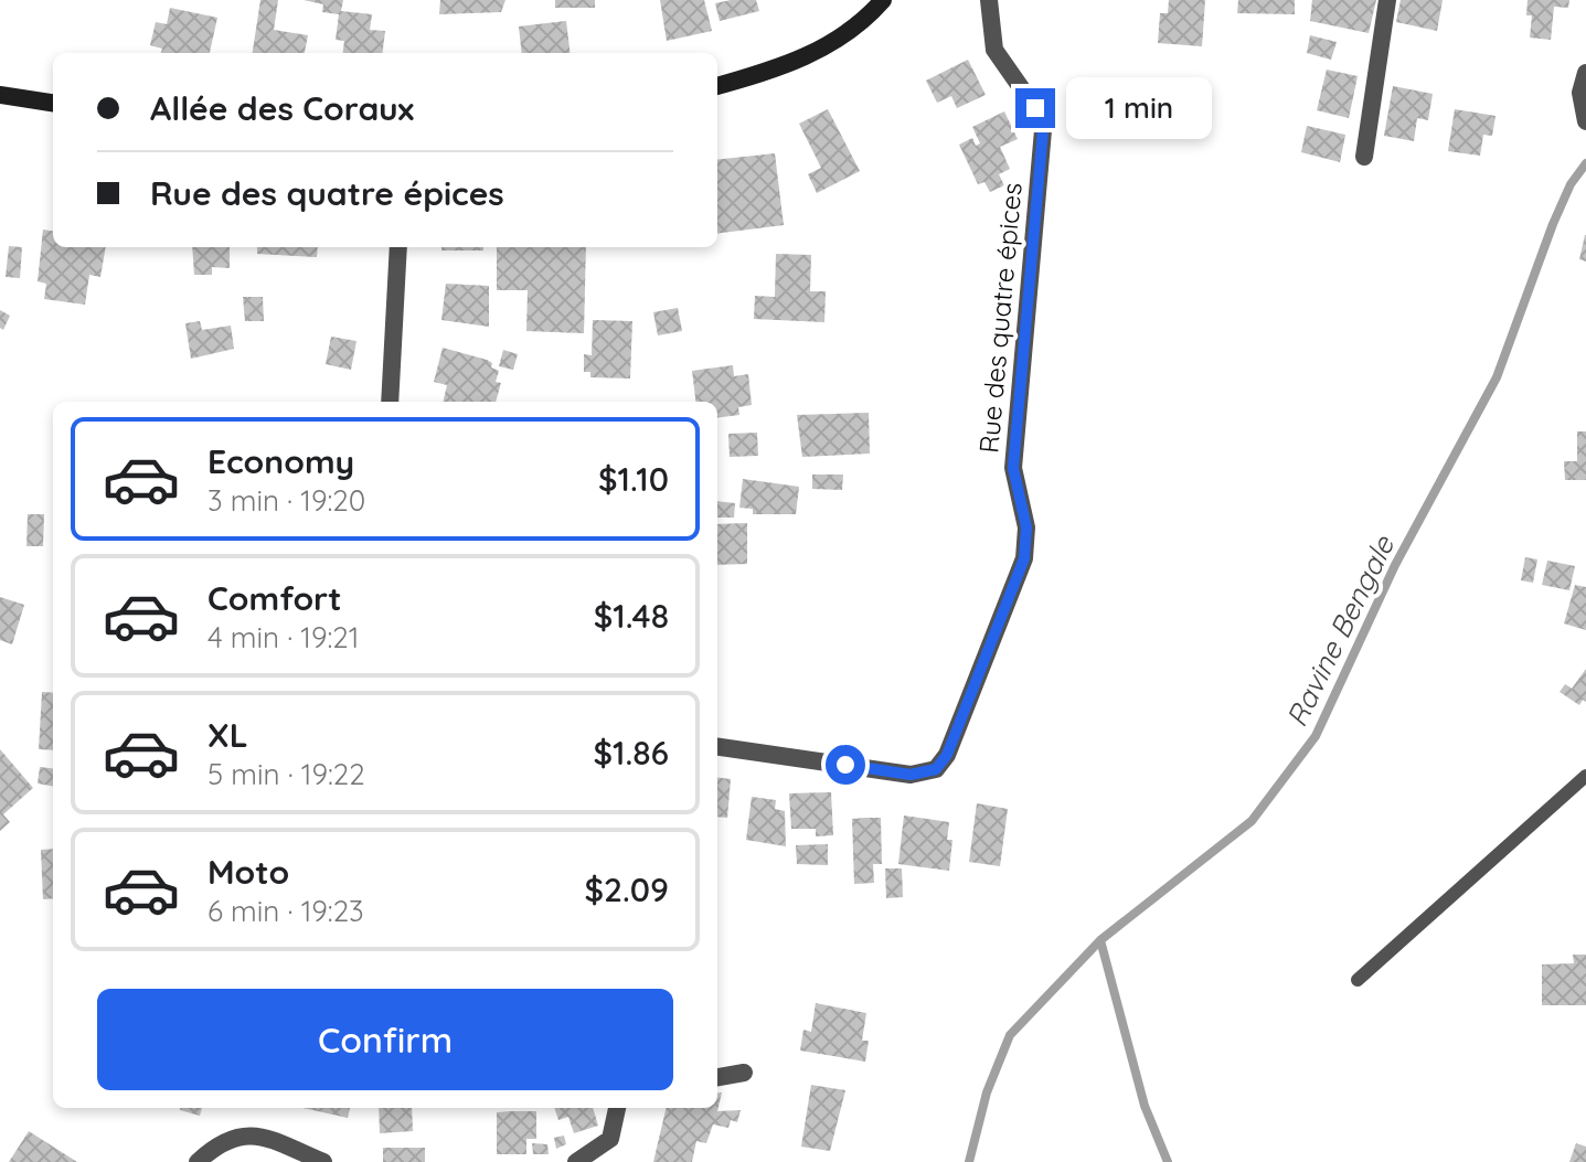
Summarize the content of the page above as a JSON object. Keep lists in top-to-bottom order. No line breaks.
{"streets":{"street":["Rue des quatre épices"]},"water":["Ravine Bengale"],"page":{"banner":["Allée des Coraux","Rue des quatre épices"],"bubble":"1 min","list":[{"name":"Economy","note":"3 min · 19:20","value":"$1.10"},{"name":"Comfort","note":"4 min · 19:21","value":"$1.48"},{"name":"XL","note":"5 min · 19:22","value":"$1.86"},{"name":"Moto","note":"6 min · 19:23","value":"$2.09"}],"buttons":"Confirm"}}
